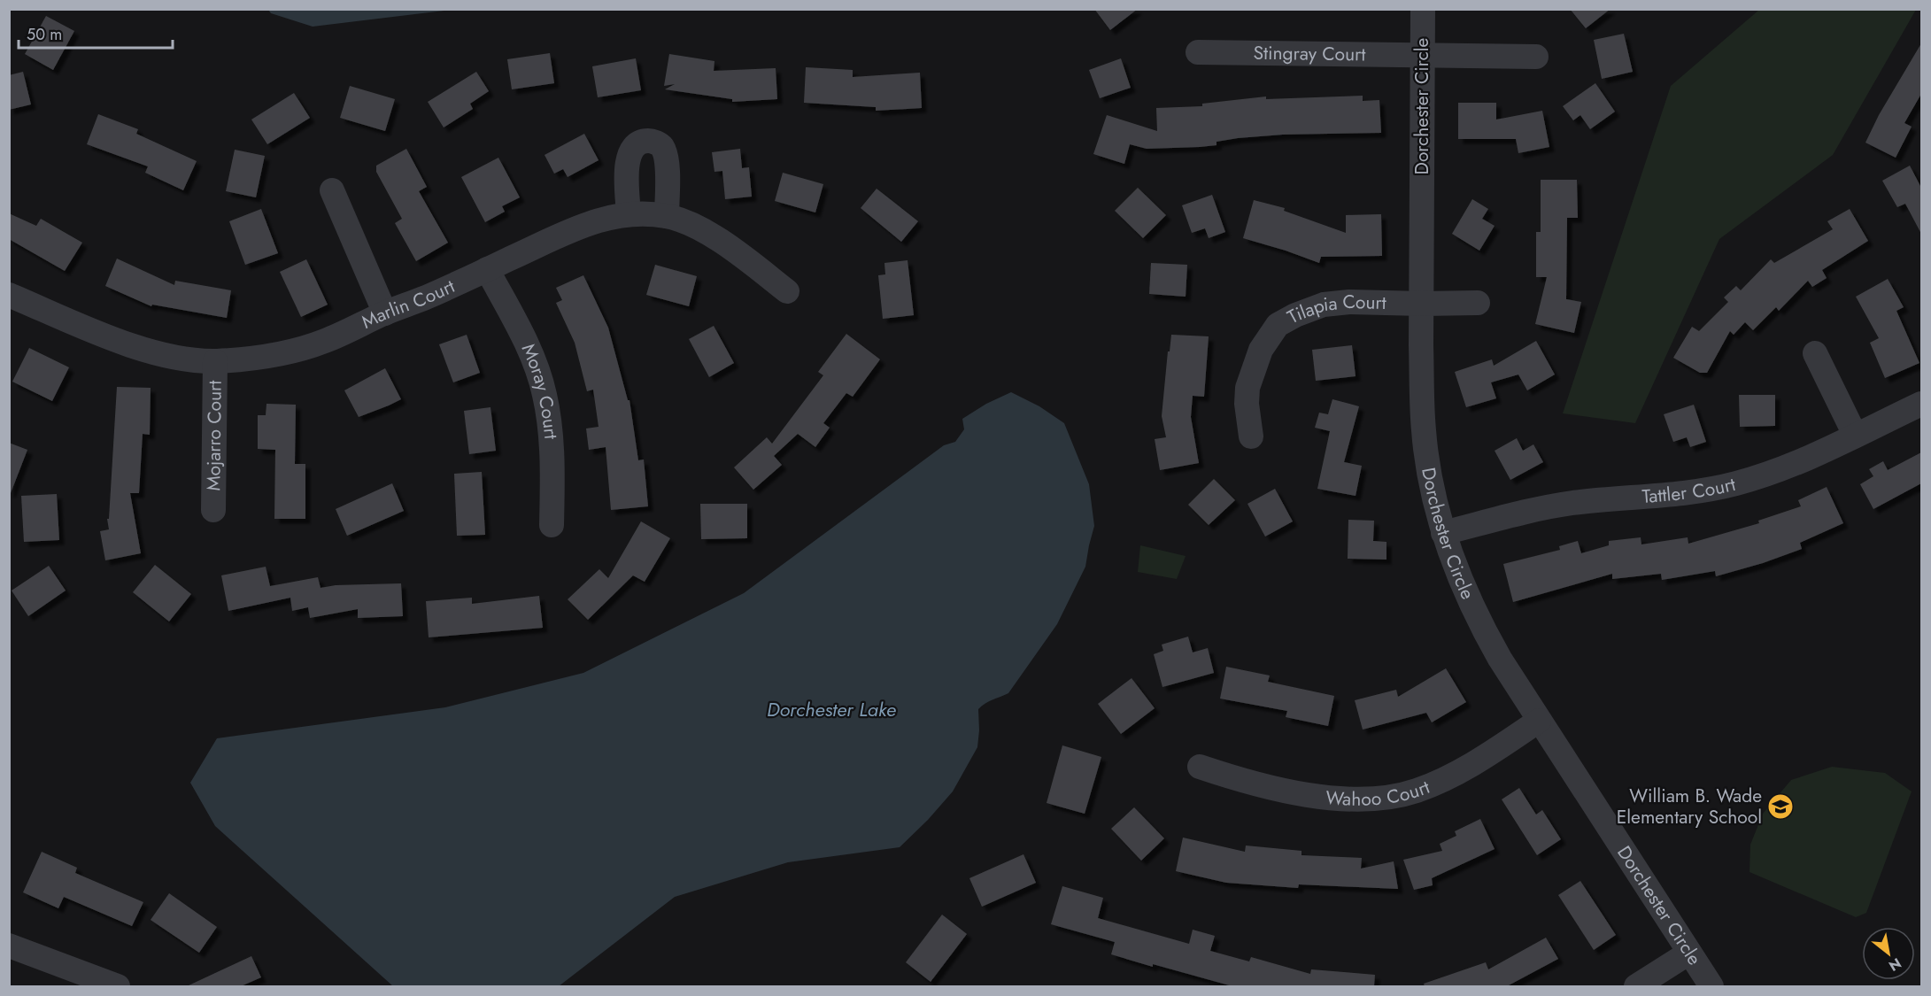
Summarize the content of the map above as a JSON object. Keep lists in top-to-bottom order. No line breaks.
{"streets":{"street":["Stingray Court","Dorchester Circle","Marlin Court","Tilapia Court","Moray Court","Mojarro Court","Tattler Court","Wahoo Court"]},"crossings":[["Stingray Court","Dorchester Circle"],["Dorchester Circle","Tilapia Court"],["Dorchester Circle","Tattler Court"],["Dorchester Circle","Wahoo Court"],["Marlin Court","Moray Court"],["Marlin Court","Mojarro Court"]],"water":["Dorchester Lake"],"places":{"school or university":["William B. Wade Elementary School"]},"scale_bar":"50 m","north":"bottom right"}
